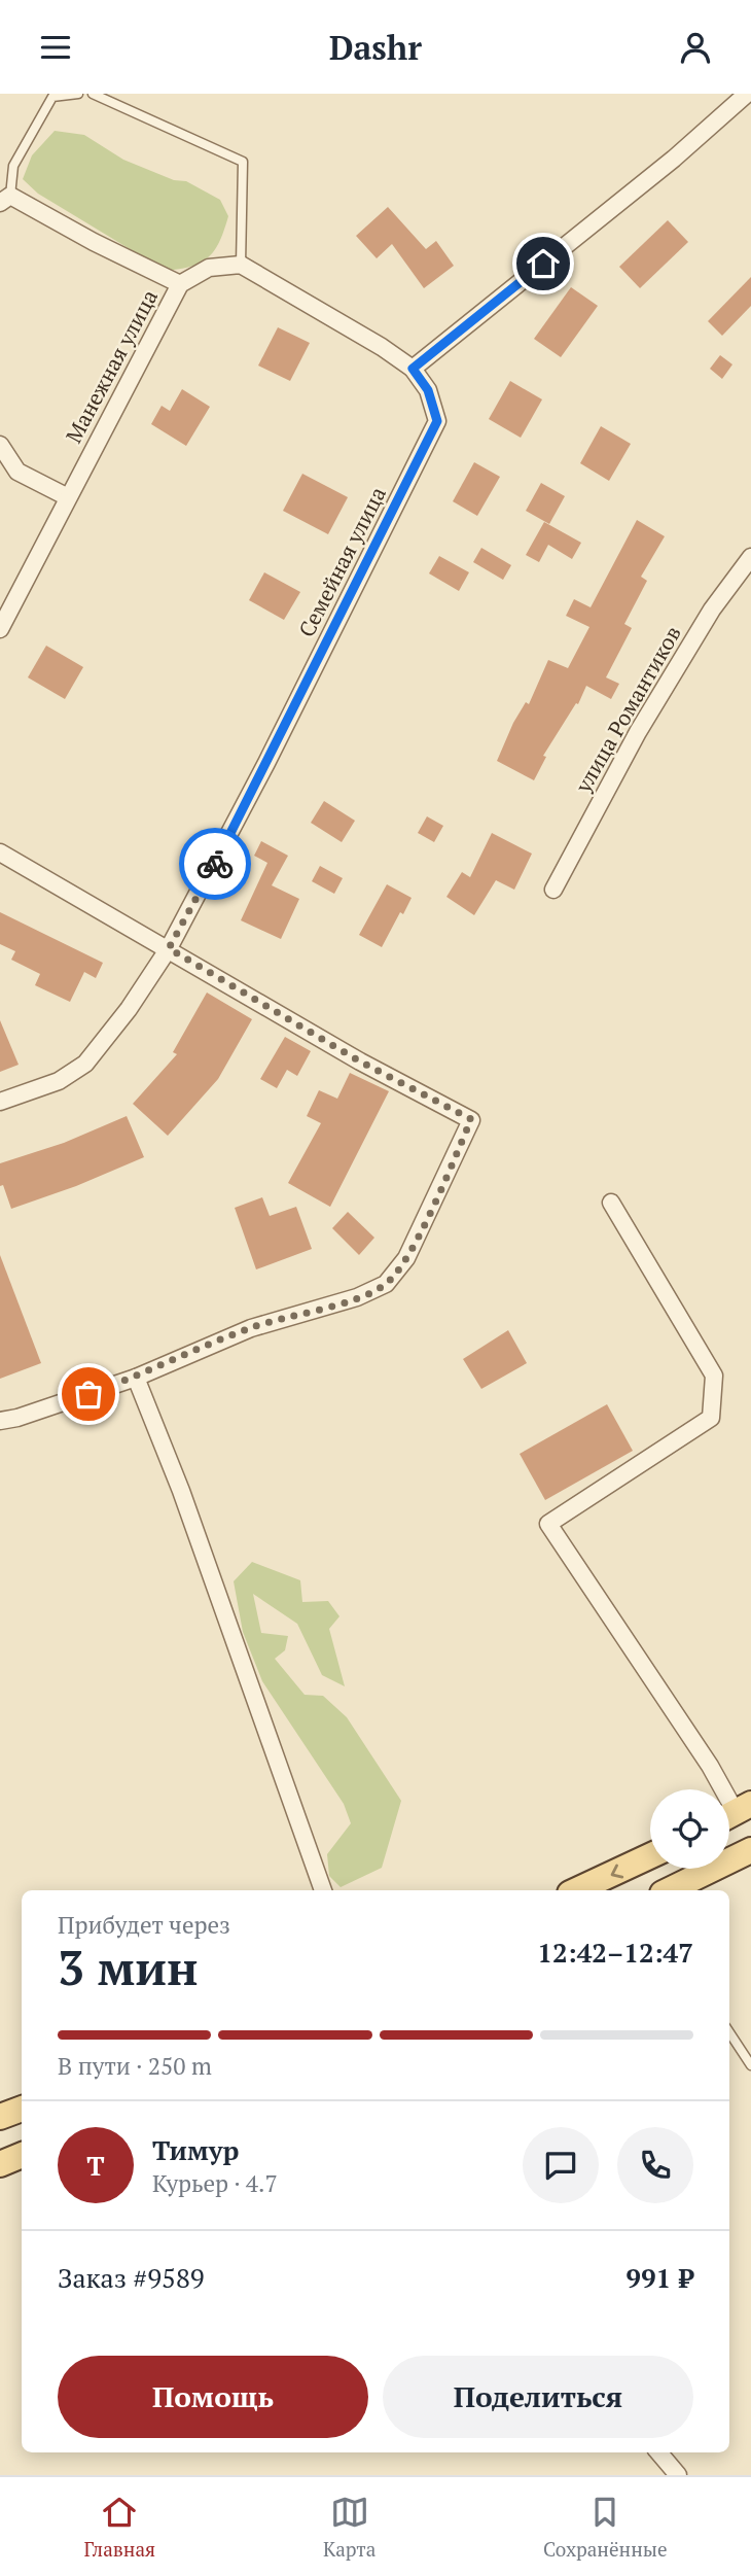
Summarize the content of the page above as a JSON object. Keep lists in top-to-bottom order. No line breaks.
{"streets":{"street":["Манежная улица","Семейная улица","улица Романтиков"]},"page":{"header":"Dashr","heading":["3 мин","Прибудет через","12:42–12:47"],"panel":["Тимур","Курьер · 4.7","Заказ #9589","991 ₽"],"bar":"В пути · 250 m","round":"Т","buttons":["Помощь","Поделиться"],"tabs":["Главная","Карта","Сохранённые"]}}
